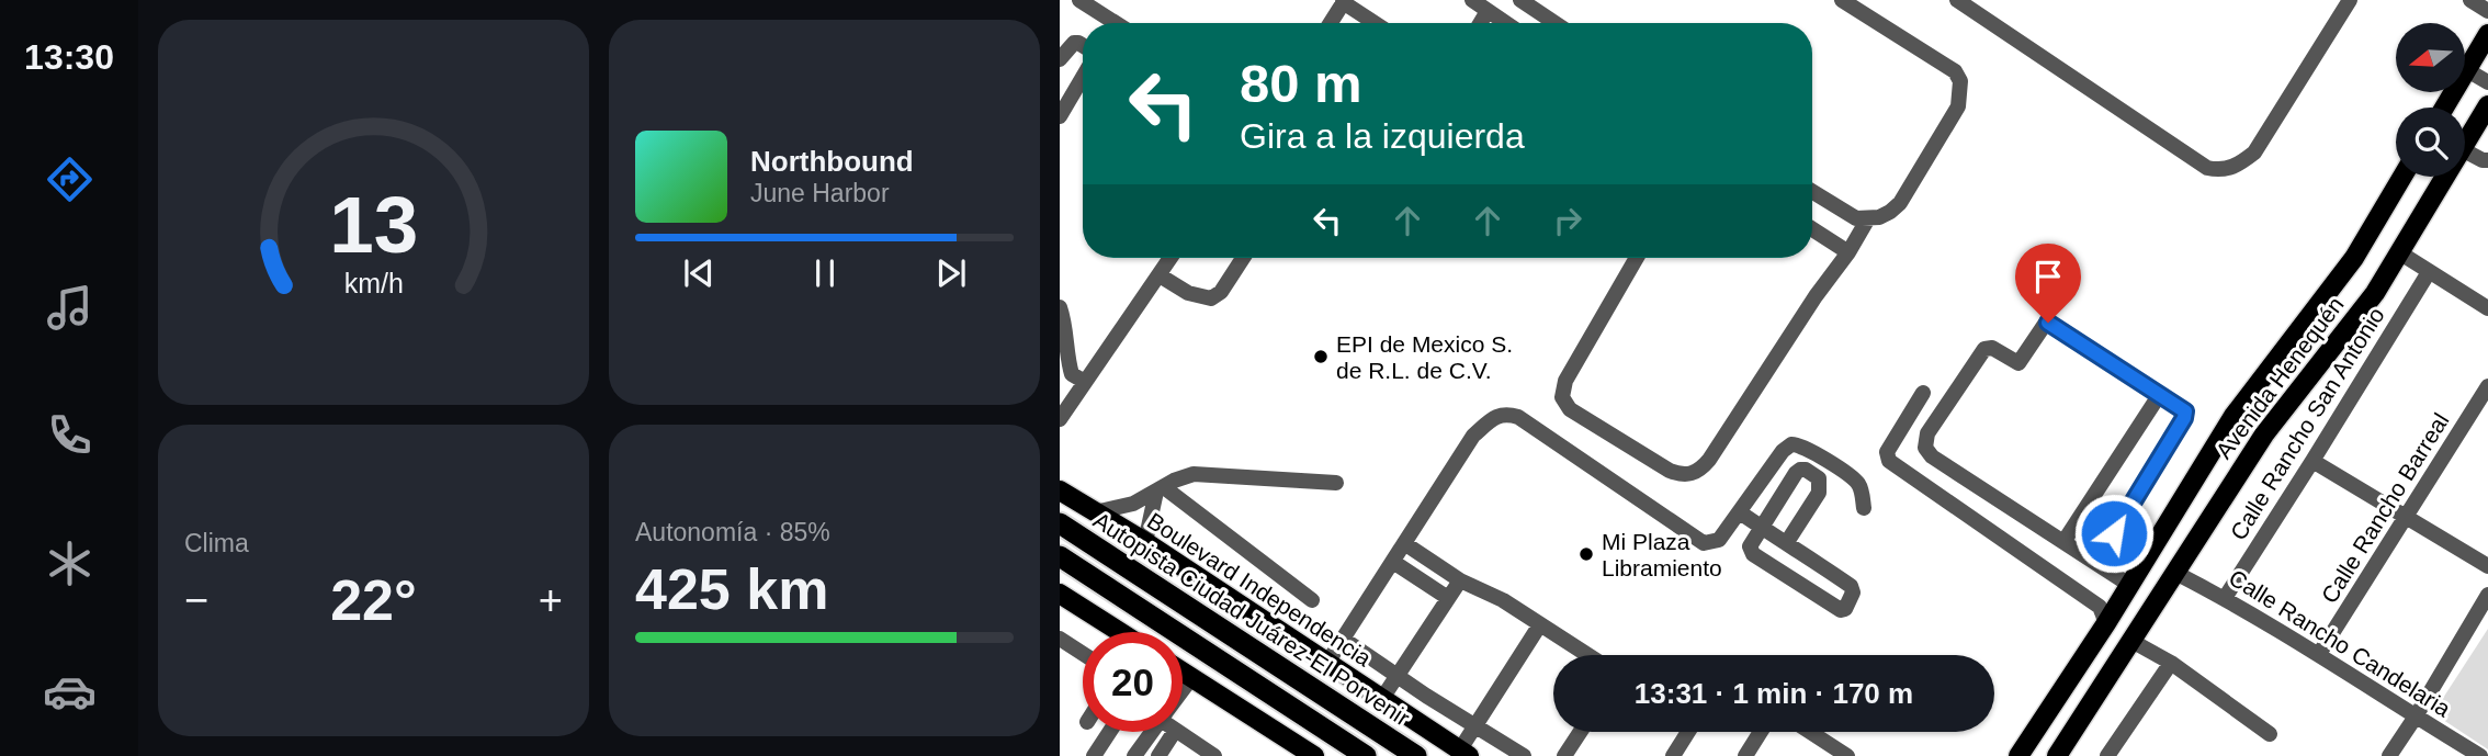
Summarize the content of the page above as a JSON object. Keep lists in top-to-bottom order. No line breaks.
{"streets":{"highway":["Autopista Ciudad Juárez-El Porvenir"],"main road":["Avenida Henequén","Boulevard Independencia"],"street":["Calle Rancho San Antonio","Calle Rancho Barreal","Calle Rancho Candelaria"]},"crossings":[["Avenida Henequén","Calle Rancho Candelaria"],["Calle Rancho San Antonio","Calle Rancho Candelaria"],["Calle Rancho Barreal","Calle Rancho Candelaria"]],"places":["EPI de Mexico S. de R.L. de C.V.","Mi Plaza Libramiento"],"north":"left","page":{"tabs":"13:30","turn":["80 m","Gira a la izquierda"],"song":["Northbound","June Harbor"],"tile":["Clima",["Autonomía · 85%","425 km"]],"heat":["−","22°","+"],"limit":"20","trip":"13:31 · 1 min · 170 m","gauge":["13","km/h"]}}
